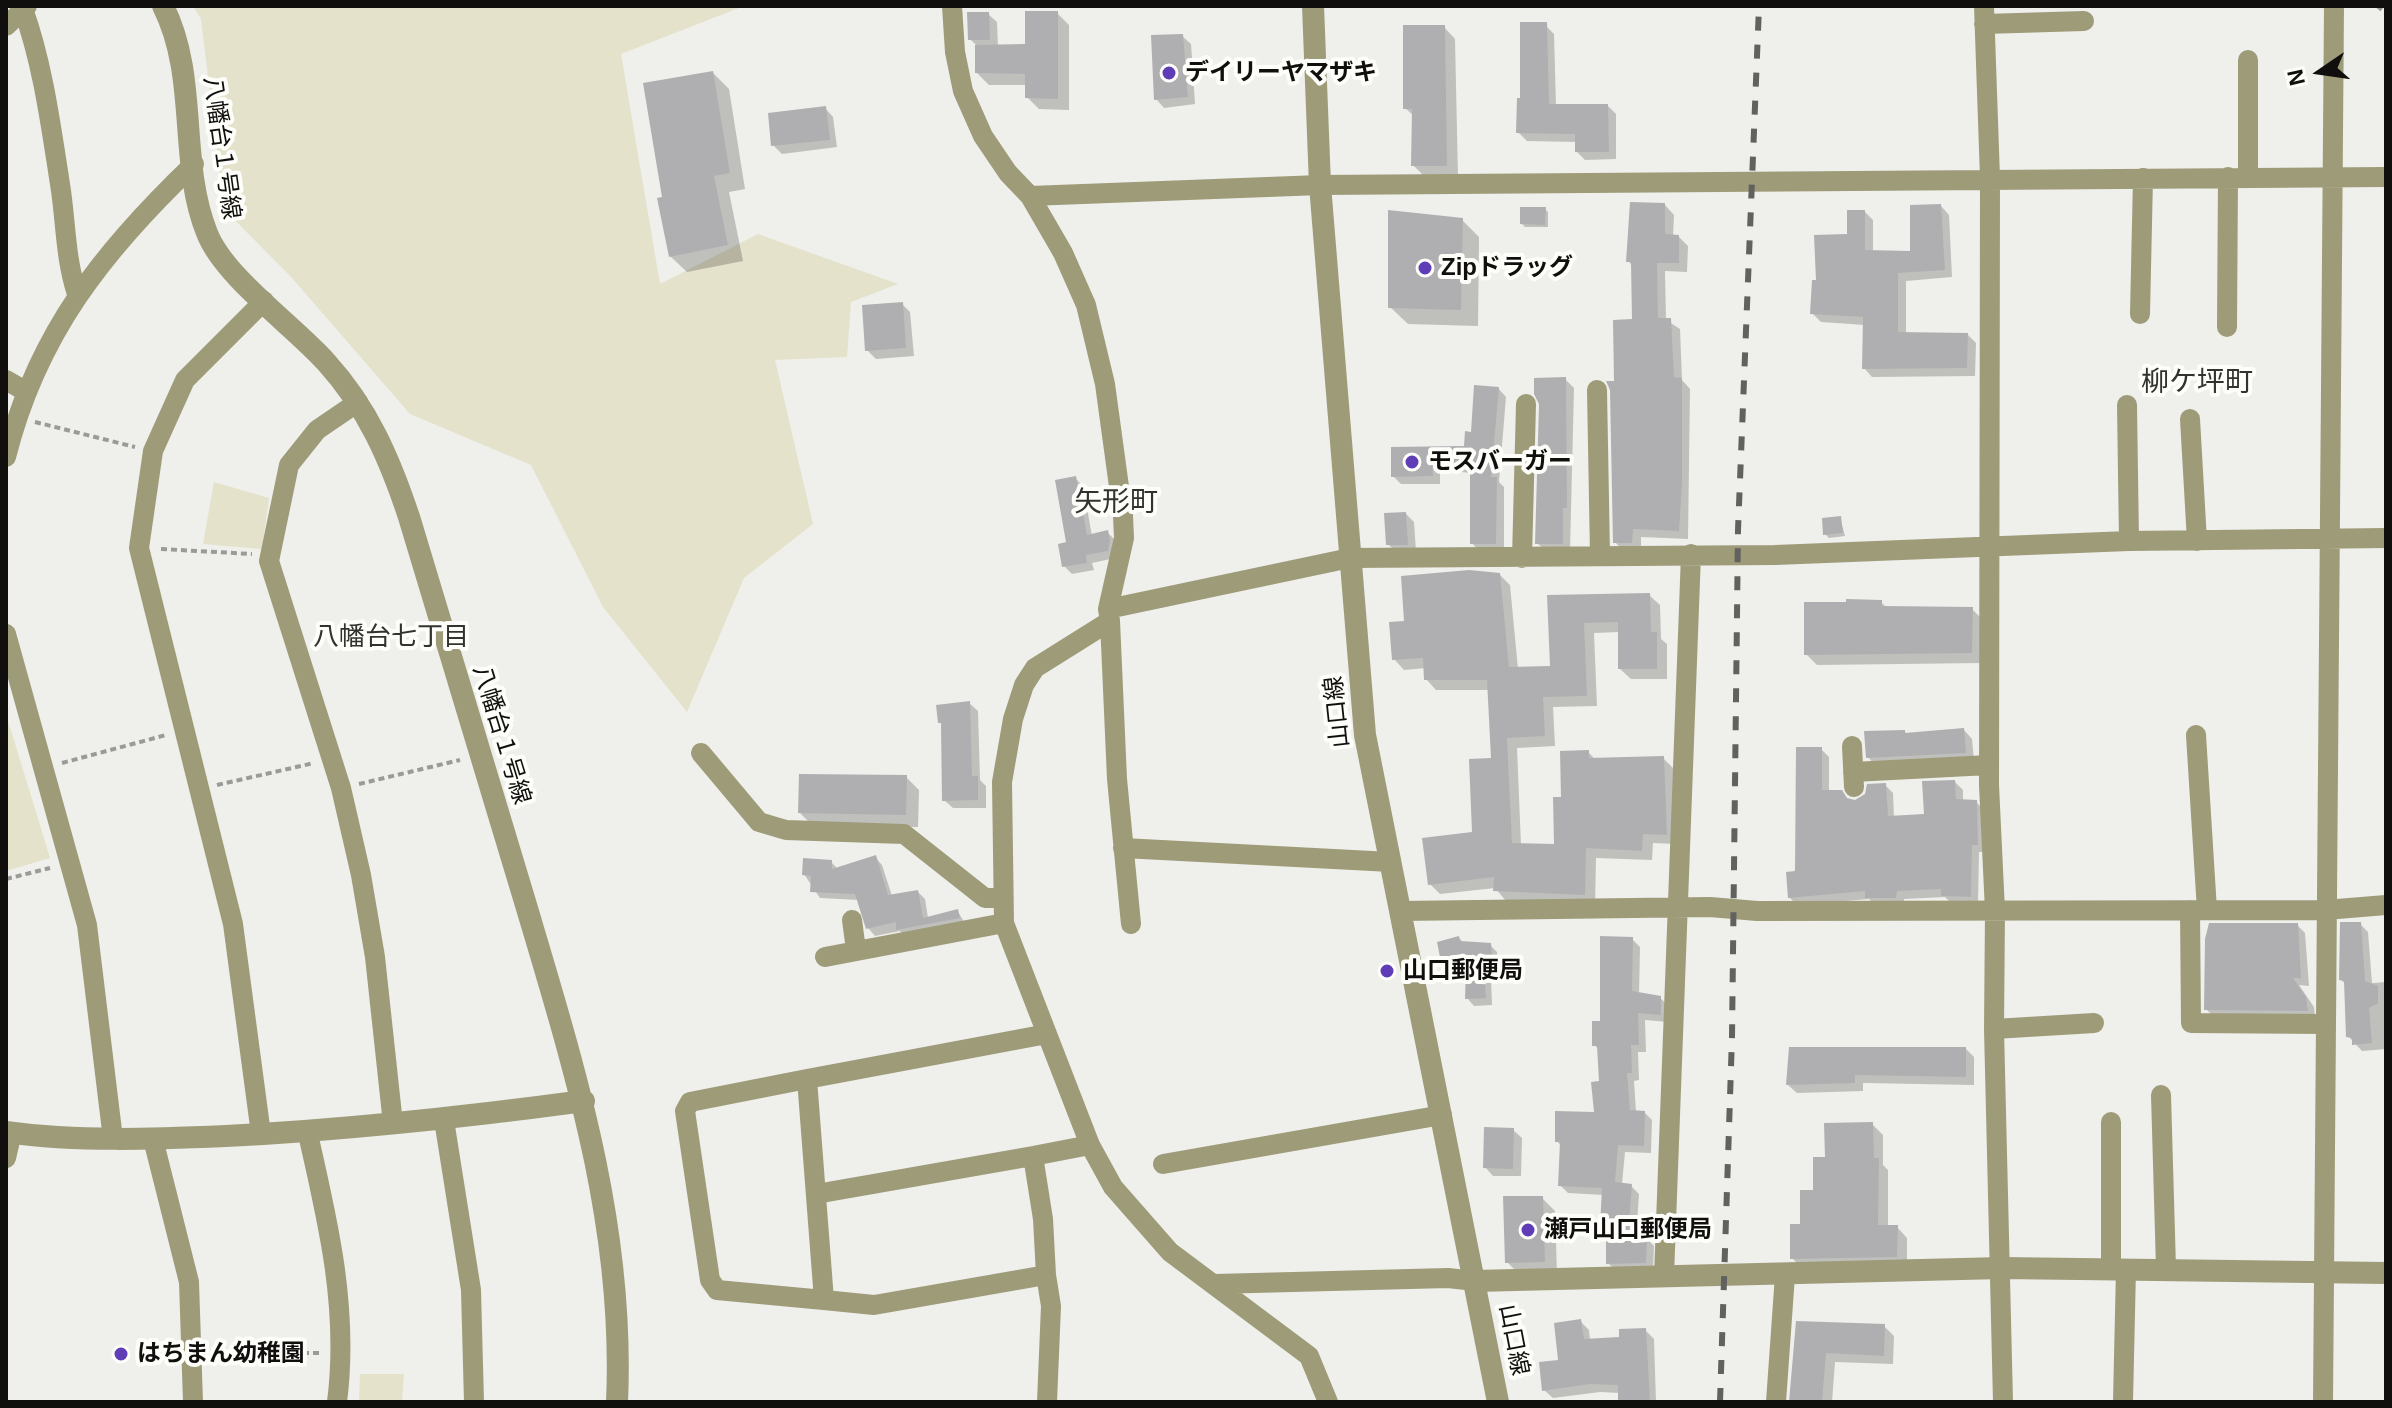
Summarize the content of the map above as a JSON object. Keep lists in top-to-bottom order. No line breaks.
{"streets":{"street":["八幡台１号線","山口線"]},"districts":["柳ケ坪町","矢形町","八幡台七丁目"],"places":["デイリーヤマザキ","Zipドラッグ","モスバーガー","山口郵便局","瀬戸山口郵便局","はちまん幼稚園"],"north":"left"}
